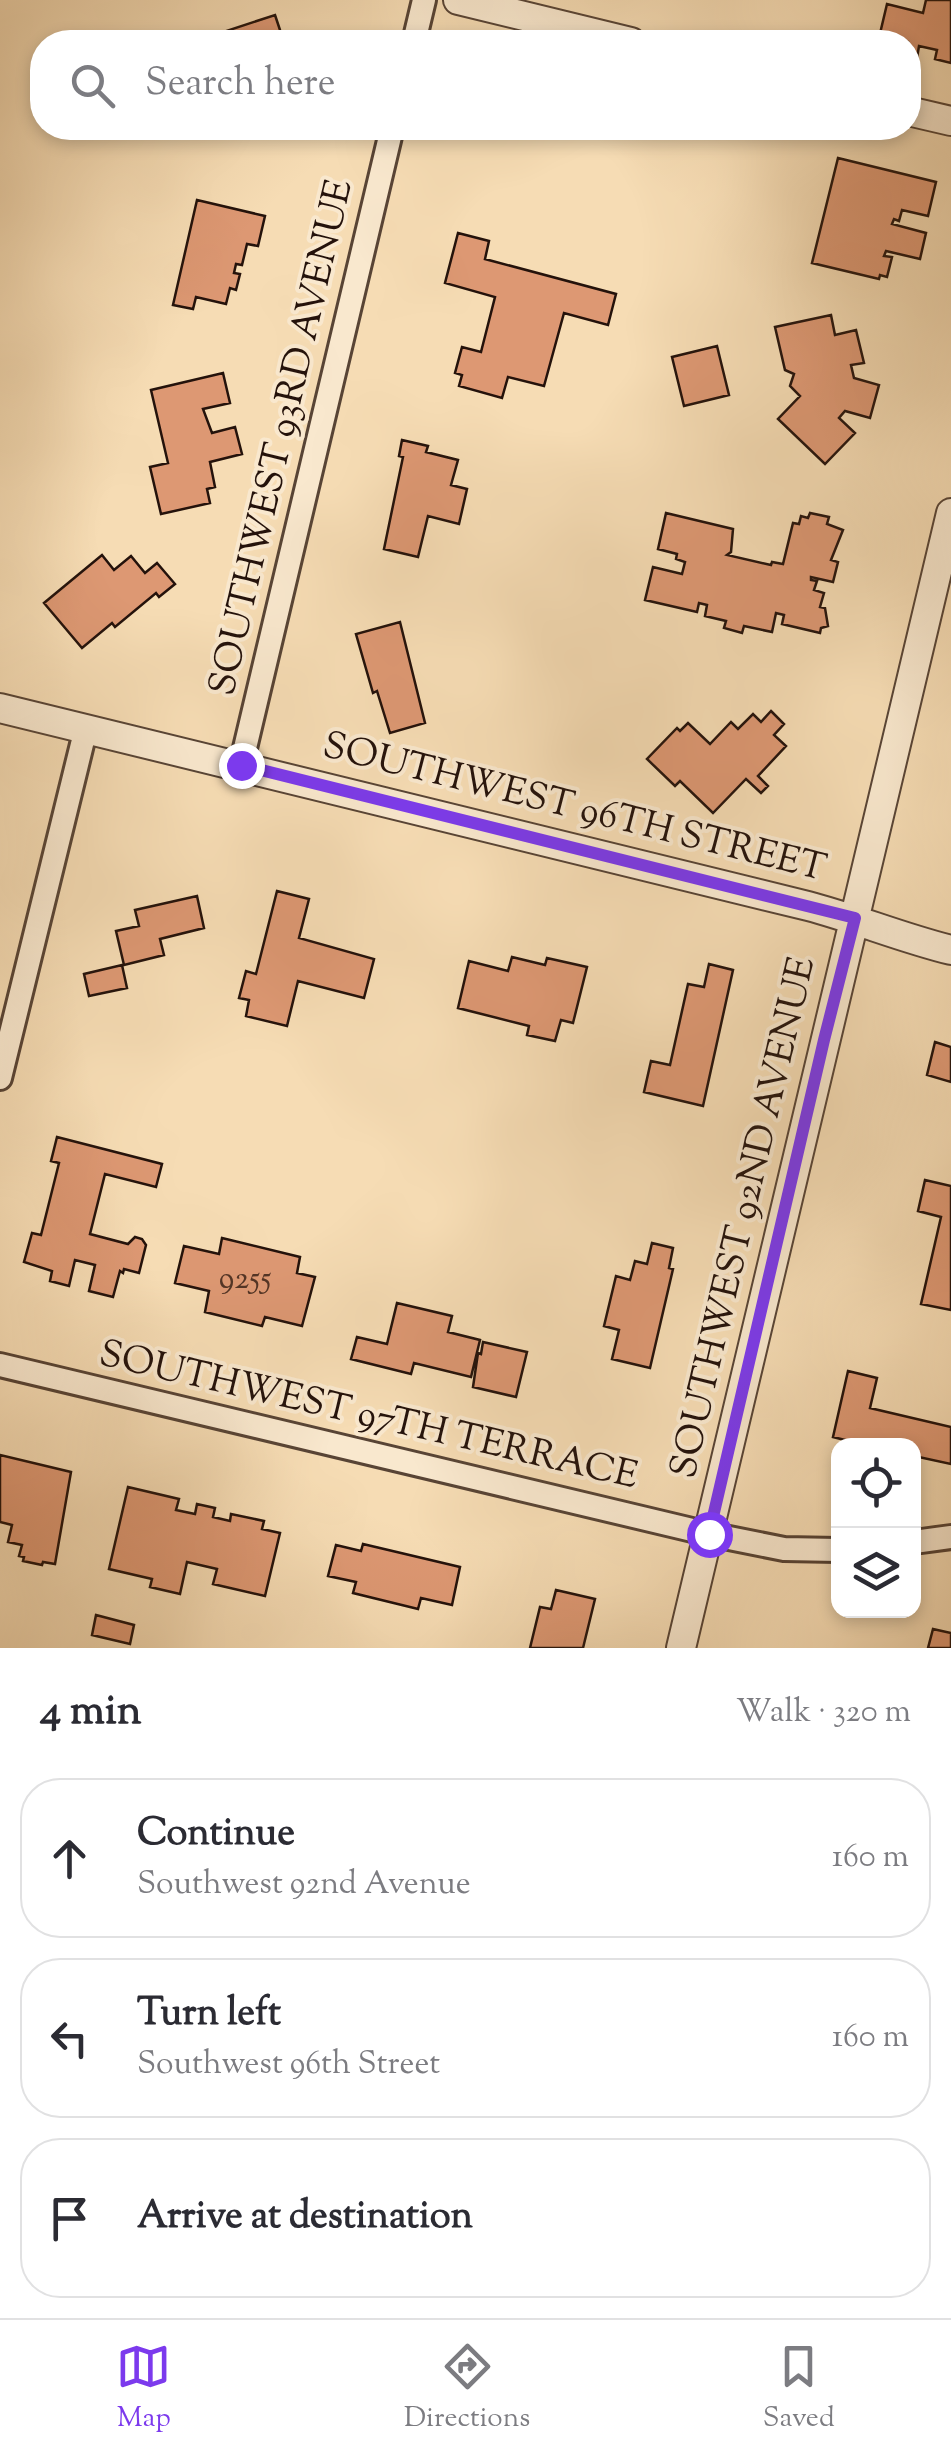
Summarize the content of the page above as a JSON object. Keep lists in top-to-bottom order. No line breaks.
{"streets":{"street":["SOUTHWEST 93RD AVENUE","SOUTHWEST 96TH STREET","SOUTHWEST 92ND AVENUE","SOUTHWEST 97TH TERRACE"]},"crossings":[["SOUTHWEST 93RD AVENUE","SOUTHWEST 96TH STREET"],["SOUTHWEST 96TH STREET","SOUTHWEST 92ND AVENUE"],["SOUTHWEST 92ND AVENUE","SOUTHWEST 97TH TERRACE"]],"house_numbers":["9255"],"page":{"search":"Search here","heading":["4 min","Walk · 320 m"],"list":[["Continue","Southwest 92nd Avenue","160 m"],["Turn left","Southwest 96th Street","160 m"],"Arrive at destination"],"nav":["Map","Directions","Saved"]}}
